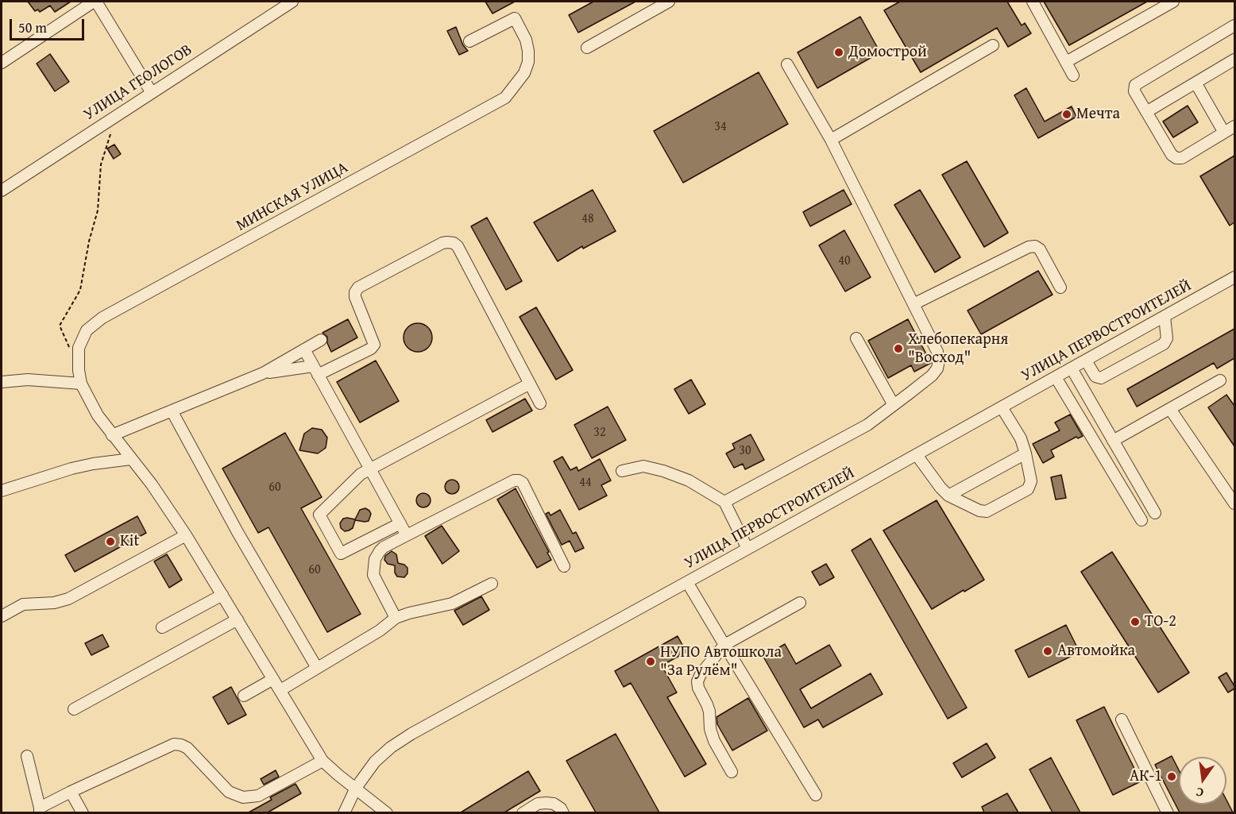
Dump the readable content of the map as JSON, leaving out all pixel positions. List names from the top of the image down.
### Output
{
  "streets": {
    "street": ["УЛИЦА ГЕОЛОГОВ", "МИНСКАЯ УЛИЦА", "УЛИЦА ПЕРВОСТРОИТЕЛЕЙ"]
  },
  "places": [
    "Домострой",
    "Мечта",
    "Хлебопекарня \"Восход\"",
    "Kit",
    "ТО-2",
    "Автомойка",
    "НУПО Автошкола \"За Рулём\"",
    "АК-1"
  ],
  "house_numbers": [
    "34",
    "48",
    "40",
    "32",
    "30",
    "44",
    "60",
    "60"
  ],
  "scale_bar": "50 m",
  "north": "bottom"
}
